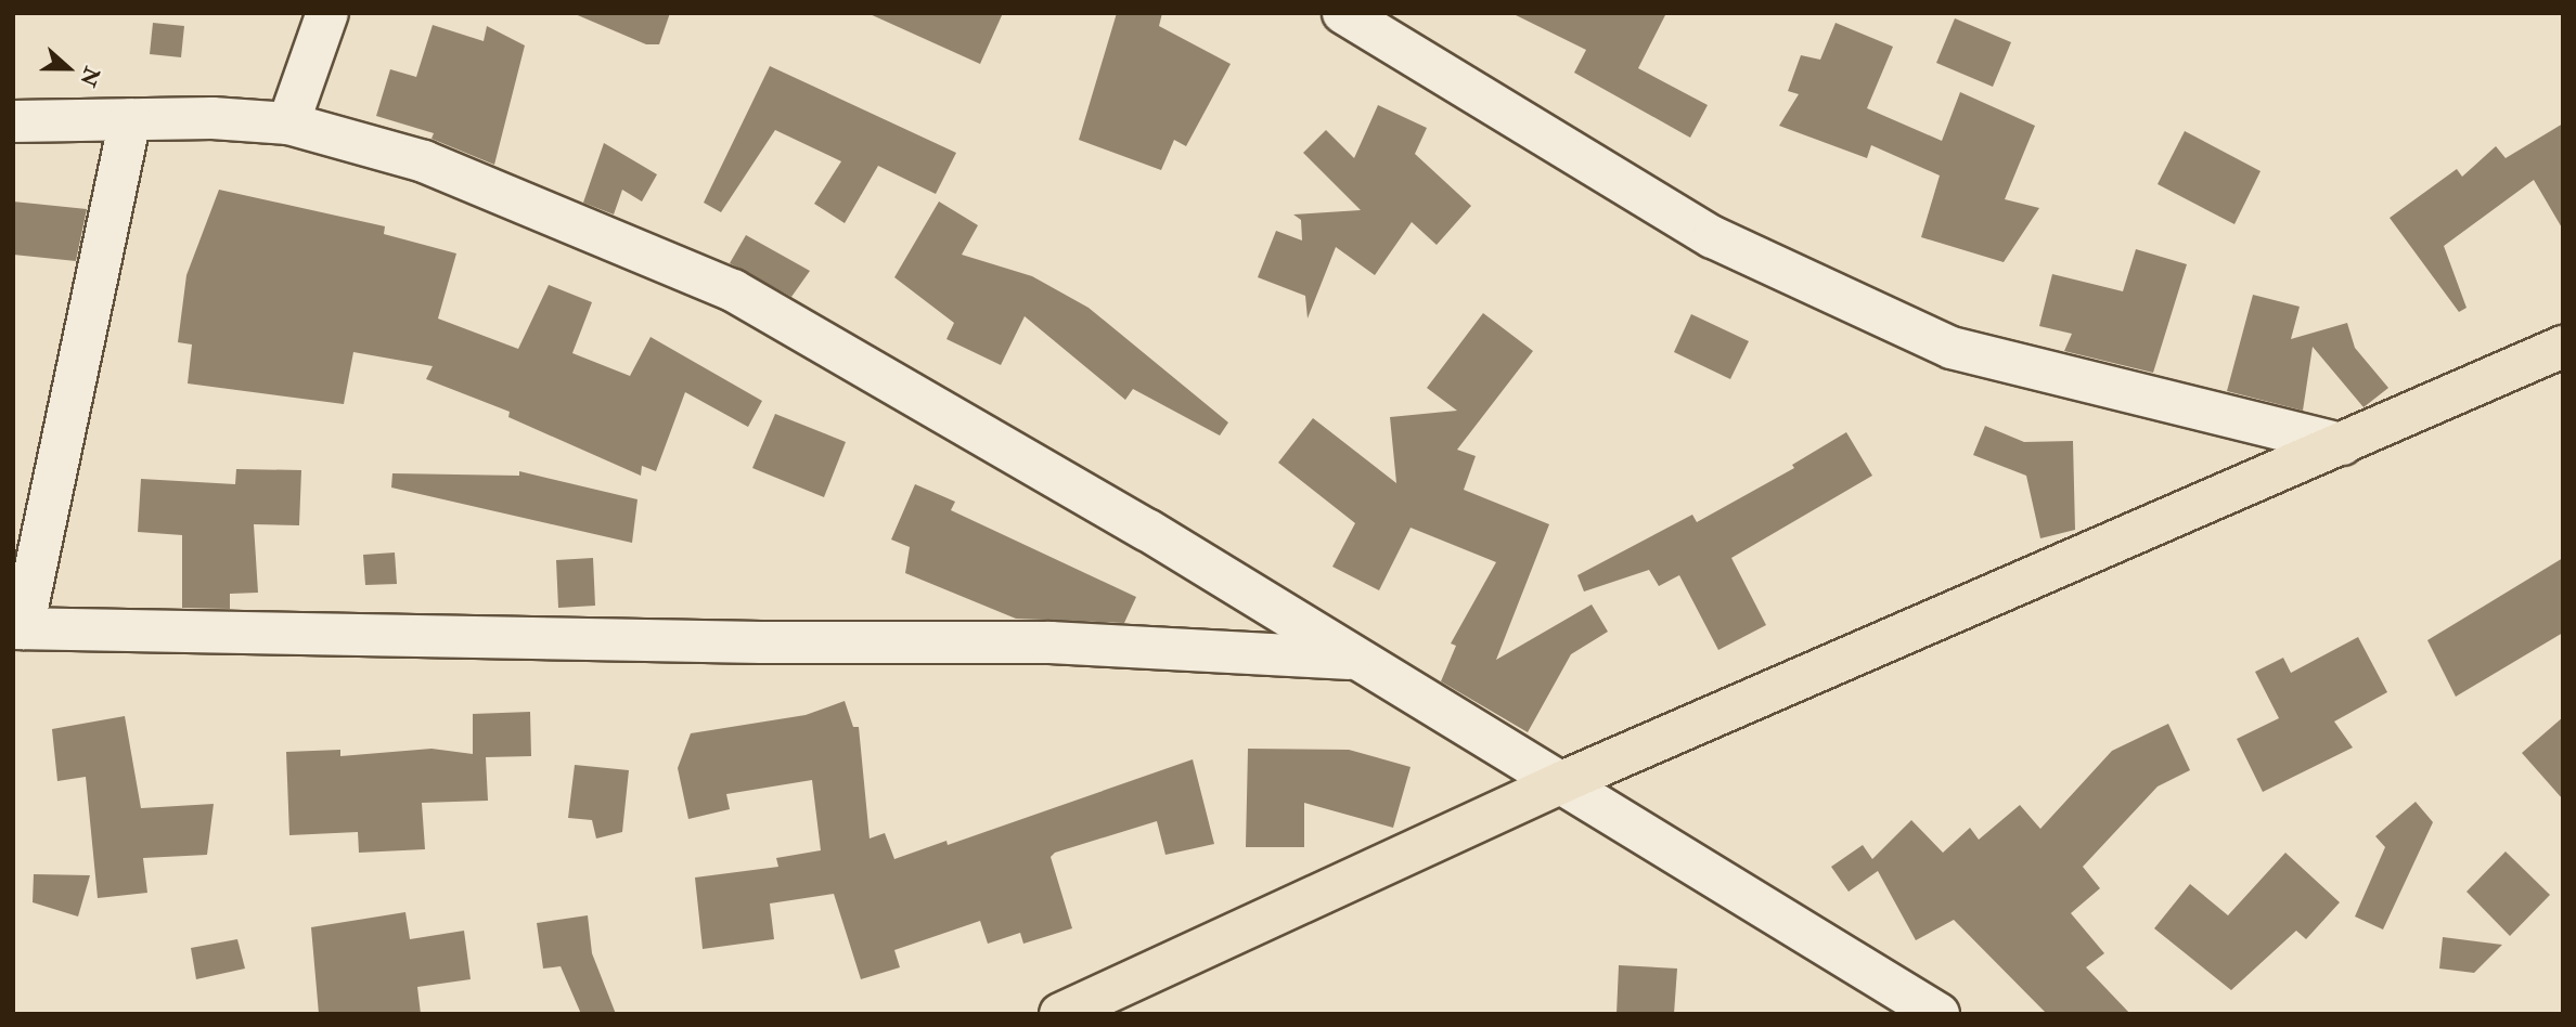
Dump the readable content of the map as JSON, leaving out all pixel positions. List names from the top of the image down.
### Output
{
  "north": "right"
}
